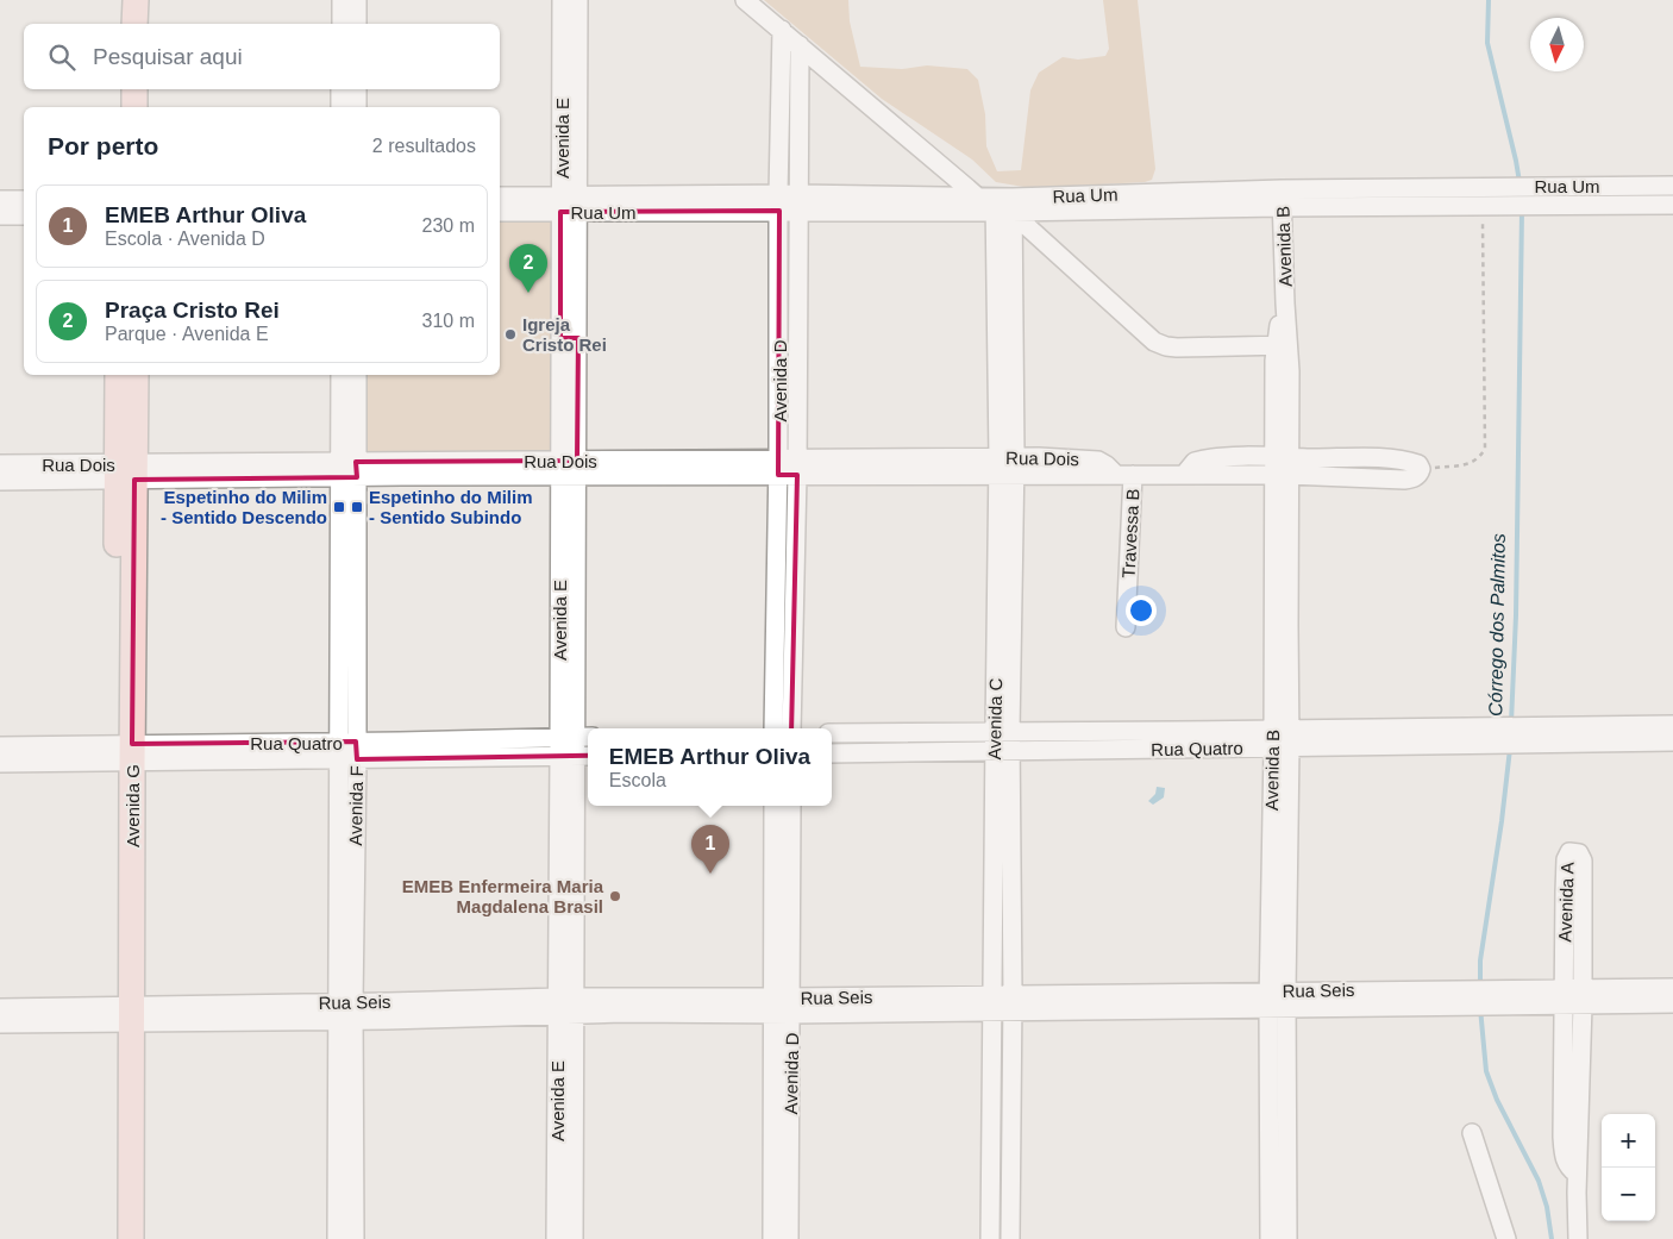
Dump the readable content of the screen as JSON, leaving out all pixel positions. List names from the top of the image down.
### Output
{
  "streets": {
    "street": [
      "Avenida E",
      "Rua Um",
      "Avenida B",
      "Avenida D",
      "Rua Dois",
      "Travessa B",
      "Avenida C",
      "Rua Quatro",
      "Avenida G",
      "Avenida F",
      "Avenida A",
      "Rua Seis"
    ]
  },
  "crossings": [
    ["Avenida E", "Rua Um"],
    ["Avenida E", "Rua Dois"],
    ["Avenida E", "Rua Quatro"],
    ["Avenida E", "Rua Seis"],
    ["Rua Um", "Avenida B"],
    ["Rua Um", "Avenida D"],
    ["Rua Um", "Avenida C"],
    ["Avenida B", "Rua Quatro"],
    ["Avenida B", "Rua Seis"],
    ["Avenida D", "Rua Dois"],
    ["Avenida D", "Rua Seis"],
    ["Rua Dois", "Travessa B"],
    ["Rua Dois", "Avenida C"],
    ["Rua Dois", "Avenida G"],
    ["Rua Dois", "Avenida F"],
    ["Avenida C", "Rua Quatro"],
    ["Avenida C", "Rua Seis"],
    ["Rua Quatro", "Avenida G"],
    ["Rua Quatro", "Avenida F"],
    ["Avenida G", "Rua Seis"],
    ["Avenida F", "Rua Seis"],
    ["Avenida A", "Rua Seis"]
  ],
  "water": ["Córrego dos Palmitos"],
  "places": {
    "other": ["Igreja Cristo Rei", "EMEB Enfermeira Maria Magdalena Brasil"],
    "transit": ["Espetinho do Milim - Sentido Descendo", "Espetinho do Milim - Sentido Subindo"]
  },
  "north": "bottom",
  "page": {
    "search": "Pesquisar aqui",
    "heading": ["Por perto", "2 resultados"],
    "list": [
      {
        "mark": "1",
        "name": "EMEB Arthur Oliva",
        "note": "Escola · Avenida D",
        "value": "230 m"
      },
      {
        "mark": "2",
        "name": "Praça Cristo Rei",
        "note": "Parque · Avenida E",
        "value": "310 m"
      }
    ],
    "pins": ["2", "1"],
    "popup": ["EMEB Arthur Oliva", "Escola"],
    "map_buttons": ["+", "−"]
  }
}
